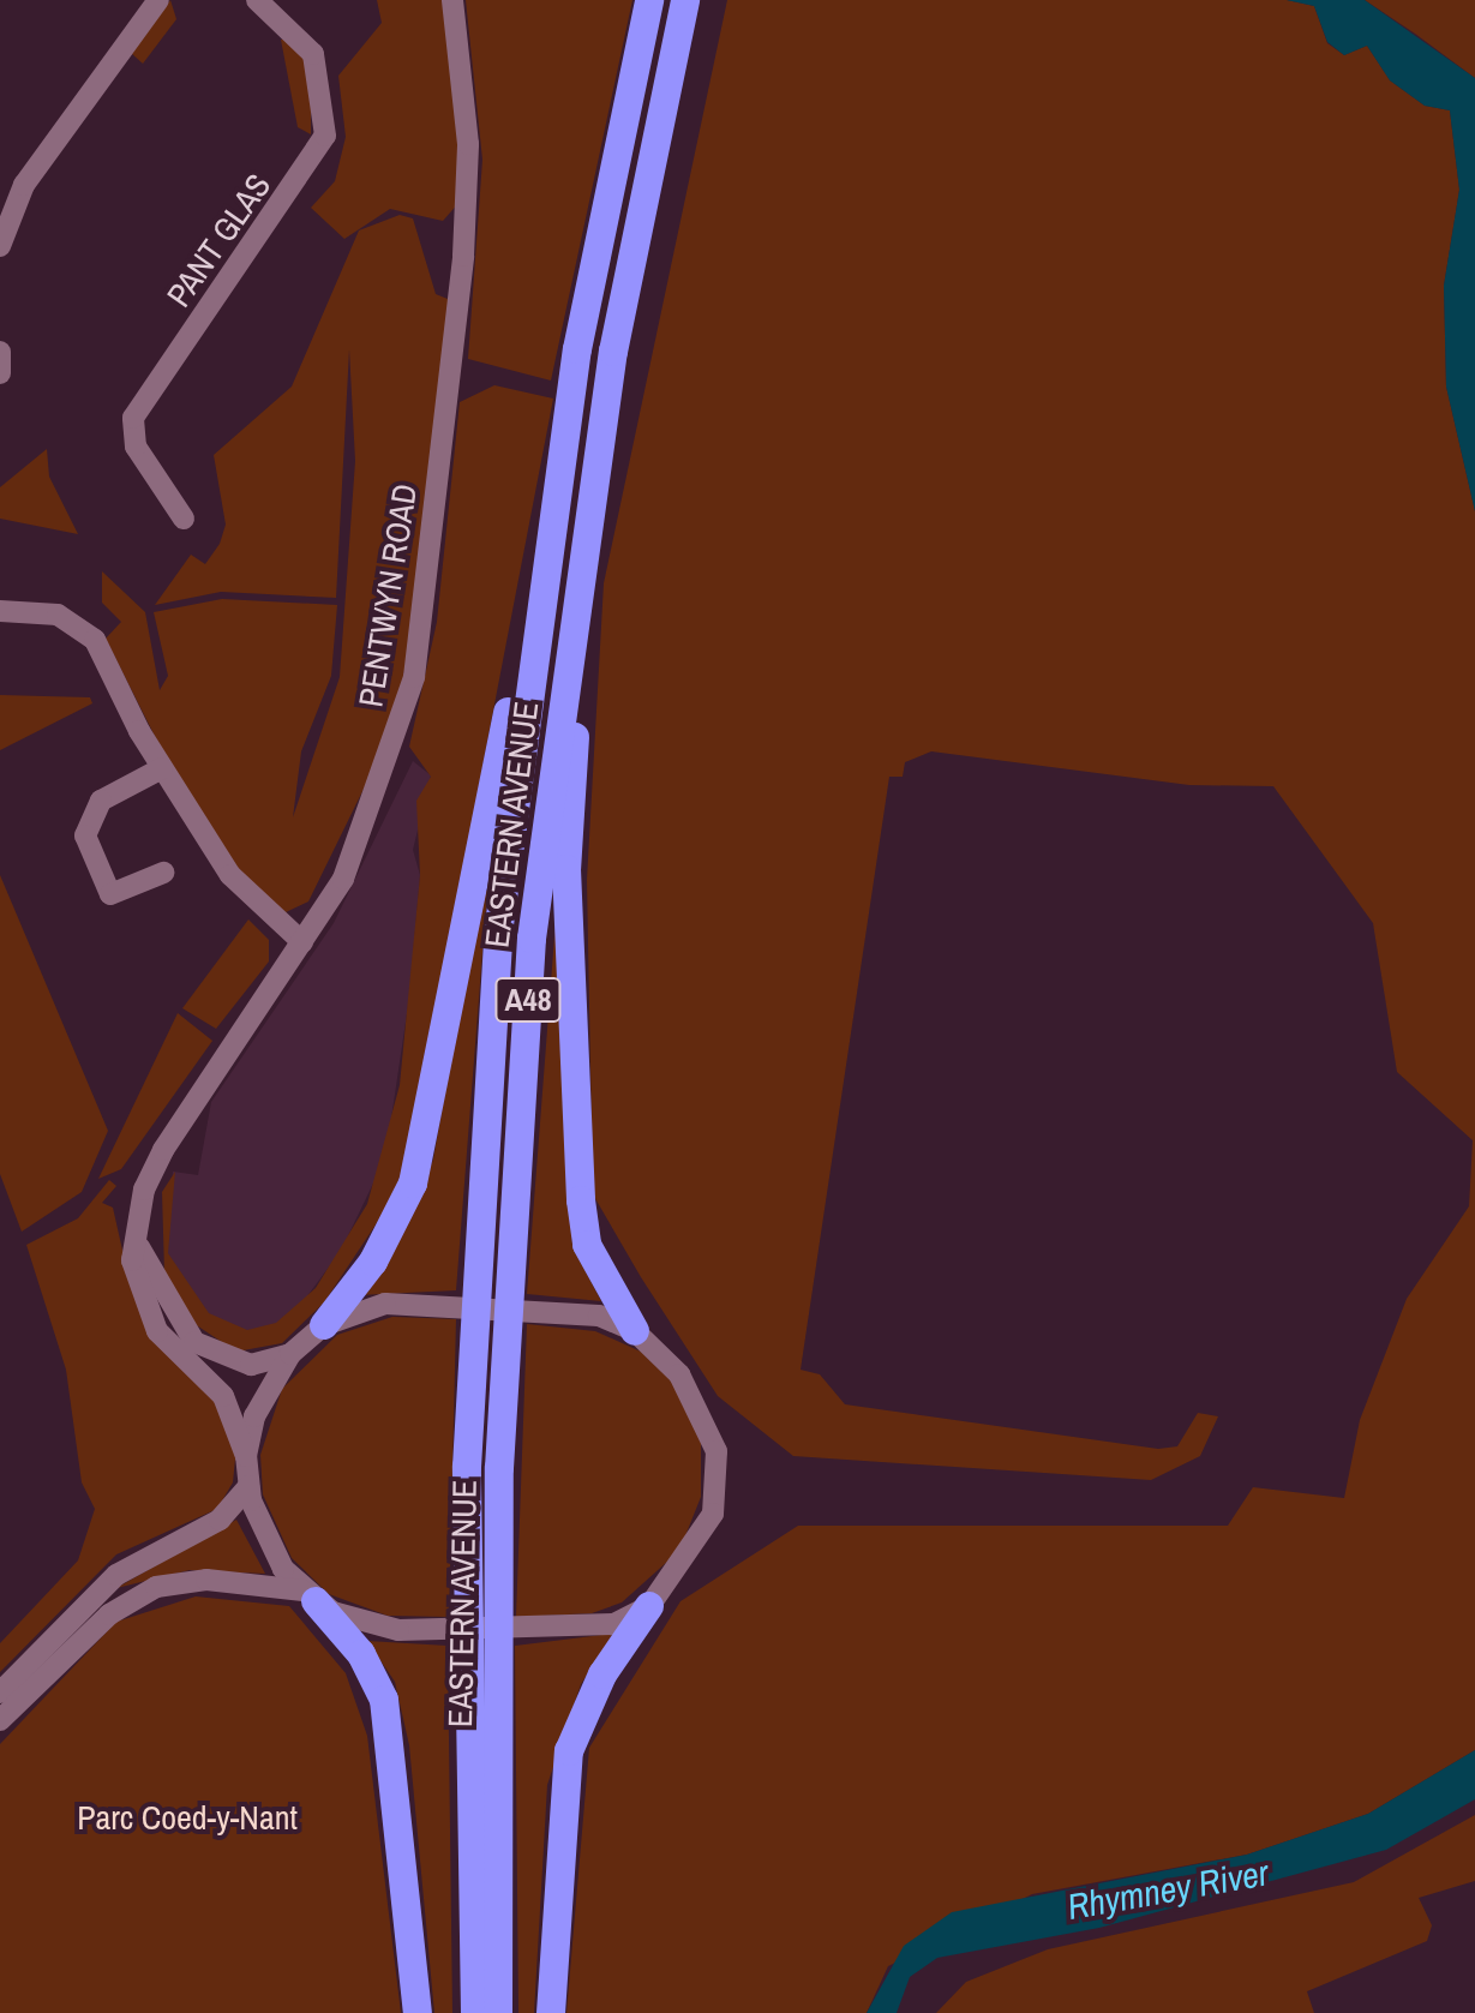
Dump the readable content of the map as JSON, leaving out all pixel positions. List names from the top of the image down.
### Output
{
  "streets": {
    "highway": ["EASTERN AVENUE", "A48"],
    "street": ["PANT GLAS", "PENTWYN ROAD"]
  },
  "water": ["Rhymney River"],
  "parks": ["Parc Coed-y-Nant"]
}
